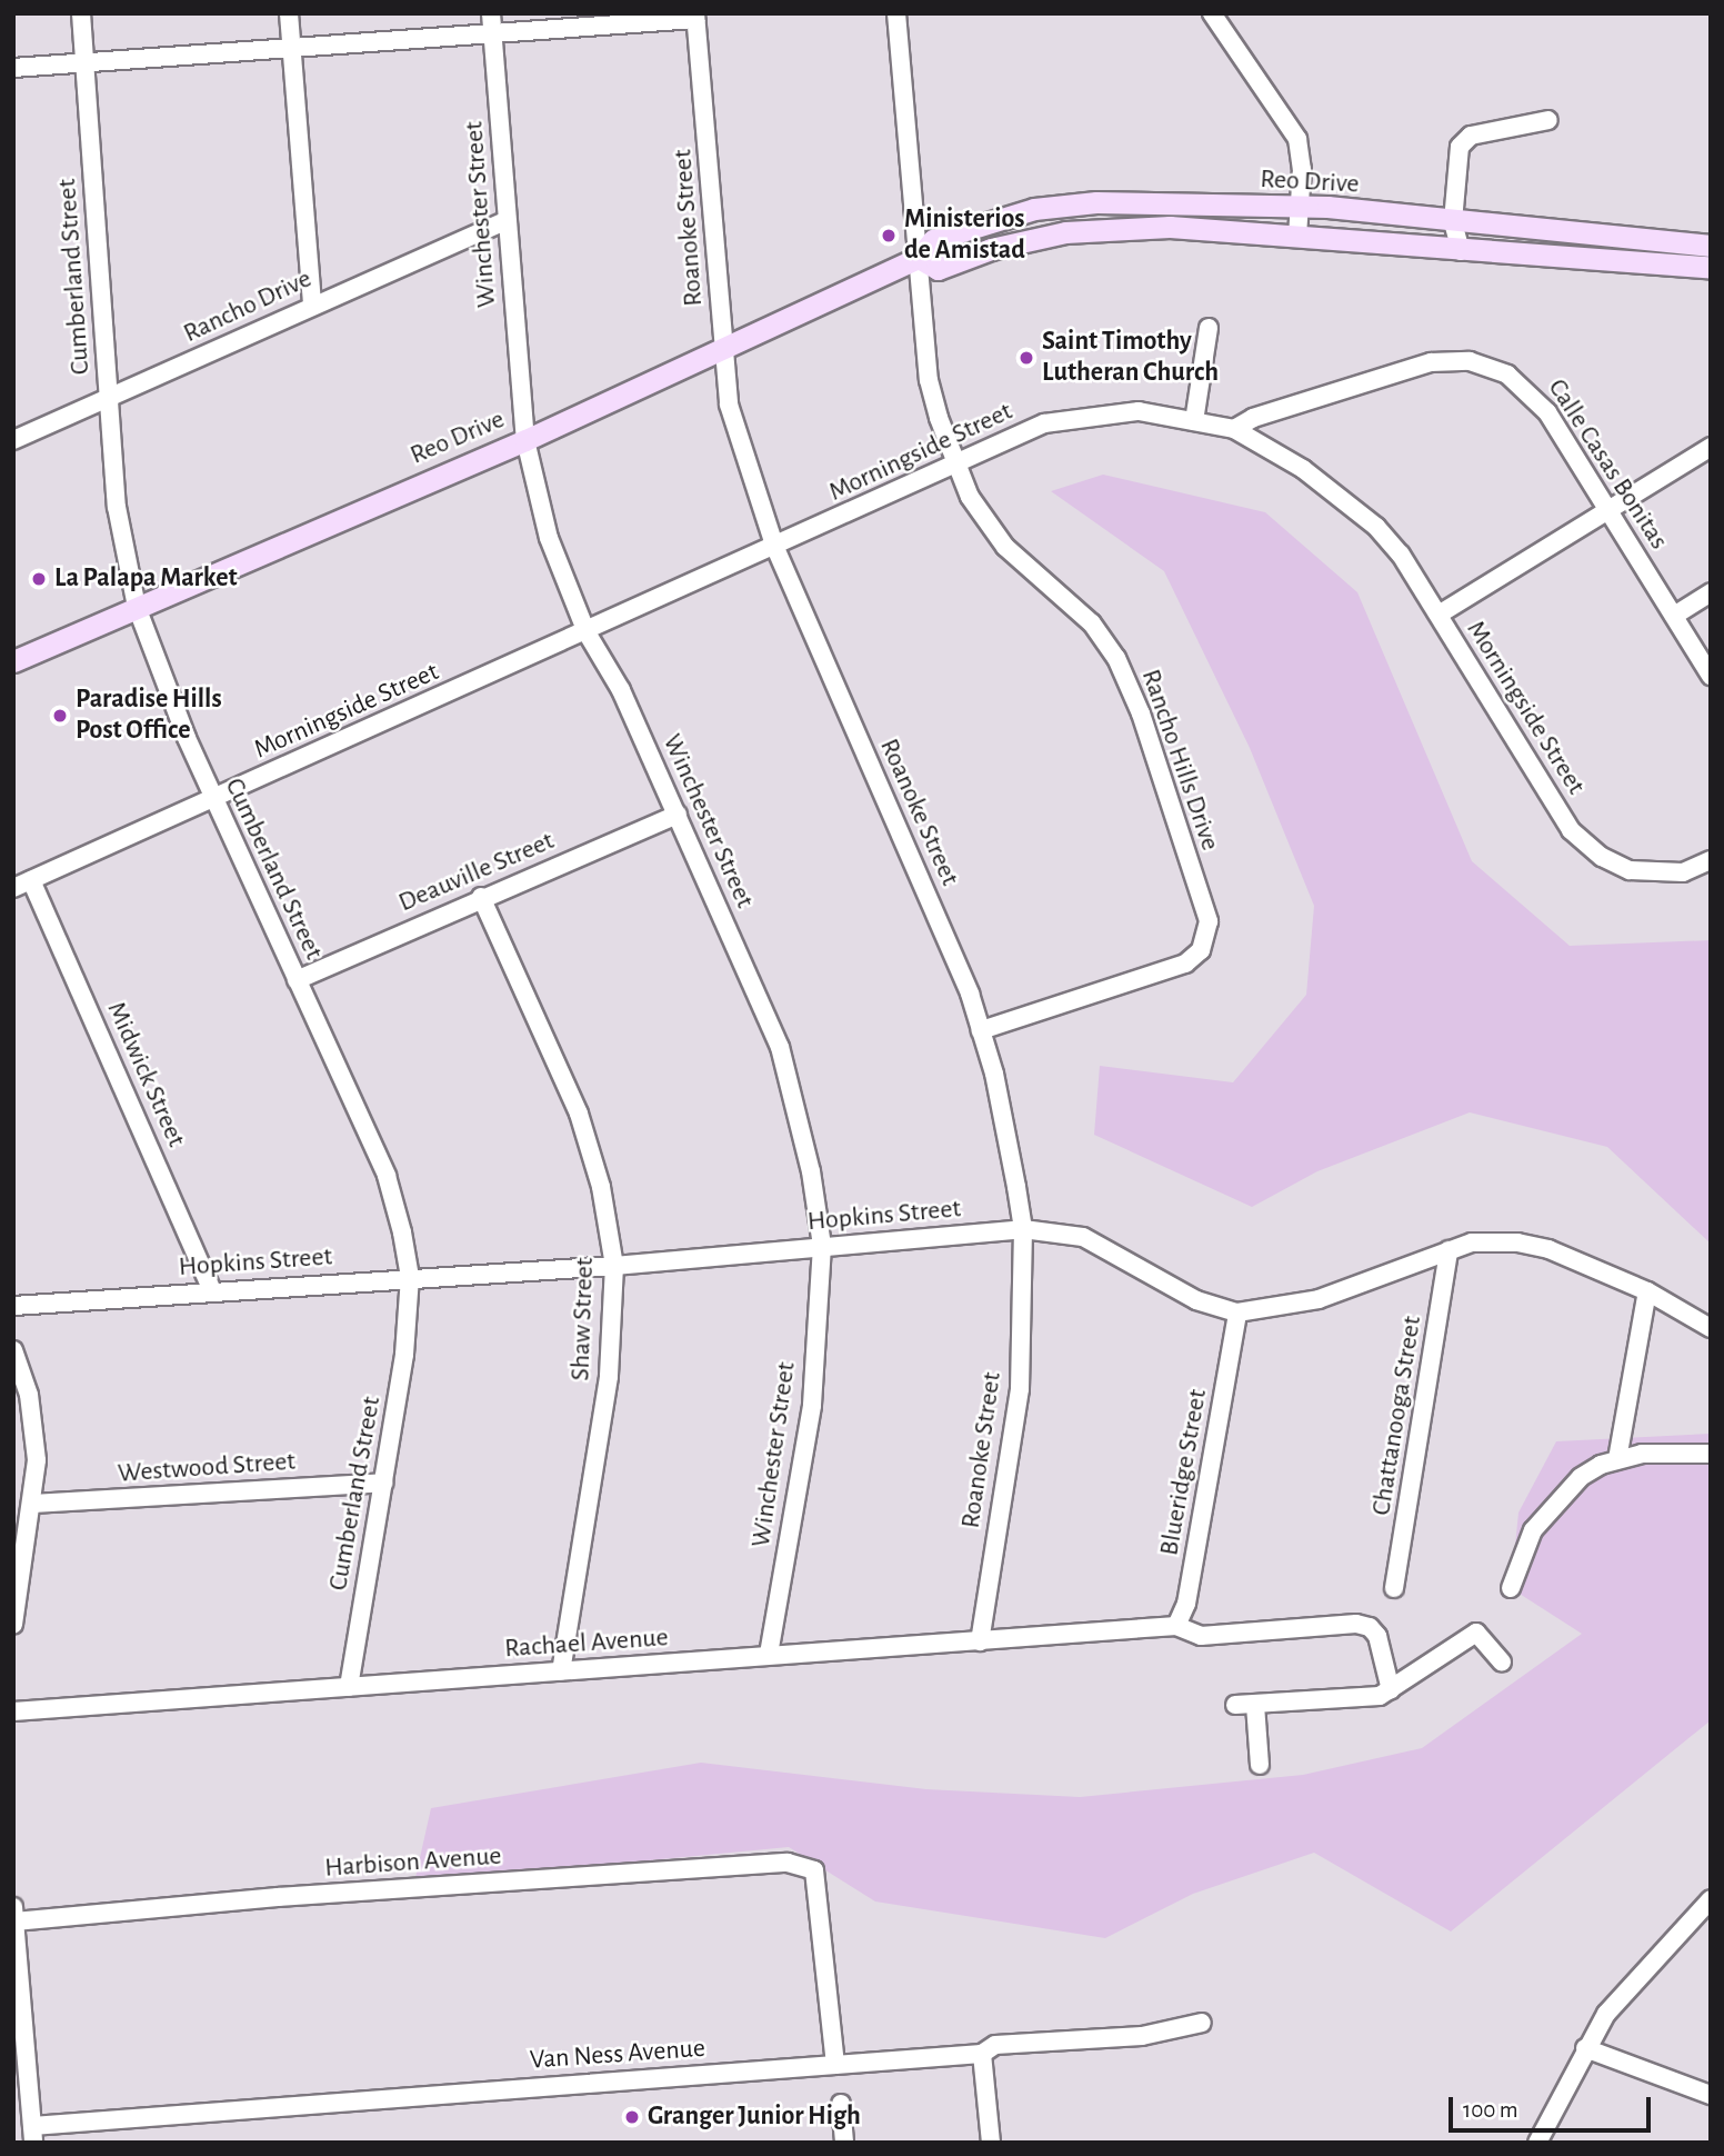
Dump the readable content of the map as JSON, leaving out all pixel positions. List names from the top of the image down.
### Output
{
  "streets": {
    "main road": ["Reo Drive"],
    "street": [
      "Winchester Street",
      "Roanoke Street",
      "Cumberland Street",
      "Rancho Drive",
      "Morningside Street",
      "Calle Casas Bonitas",
      "Rancho Hills Drive",
      "Deauville Street",
      "Midwick Street",
      "Hopkins Street",
      "Shaw Street",
      "Chattanooga Street",
      "Westwood Street",
      "Blueridge Street",
      "Rachael Avenue",
      "Harbison Avenue",
      "Van Ness Avenue"
    ]
  },
  "crossings": [
    ["Reo Drive", "Winchester Street"],
    ["Reo Drive", "Roanoke Street"],
    ["Reo Drive", "Cumberland Street"],
    ["Reo Drive", "Rancho Hills Drive"],
    ["Winchester Street", "Rancho Drive"],
    ["Winchester Street", "Morningside Street"],
    ["Winchester Street", "Deauville Street"],
    ["Winchester Street", "Hopkins Street"],
    ["Winchester Street", "Rachael Avenue"],
    ["Roanoke Street", "Morningside Street"],
    ["Roanoke Street", "Rancho Hills Drive"],
    ["Roanoke Street", "Hopkins Street"],
    ["Roanoke Street", "Rachael Avenue"],
    ["Cumberland Street", "Rancho Drive"],
    ["Cumberland Street", "Morningside Street"],
    ["Cumberland Street", "Deauville Street"],
    ["Cumberland Street", "Hopkins Street"],
    ["Cumberland Street", "Westwood Street"],
    ["Cumberland Street", "Rachael Avenue"],
    ["Morningside Street", "Calle Casas Bonitas"],
    ["Morningside Street", "Rancho Hills Drive"],
    ["Morningside Street", "Midwick Street"],
    ["Deauville Street", "Shaw Street"],
    ["Midwick Street", "Hopkins Street"],
    ["Hopkins Street", "Shaw Street"],
    ["Hopkins Street", "Chattanooga Street"],
    ["Hopkins Street", "Blueridge Street"],
    ["Shaw Street", "Rachael Avenue"],
    ["Blueridge Street", "Rachael Avenue"],
    ["Harbison Avenue", "Van Ness Avenue"]
  ],
  "places": [
    "Ministerios de Amistad",
    "Saint Timothy Lutheran Church",
    "La Palapa Market",
    "Paradise Hills Post Office",
    "Granger Junior High"
  ],
  "scale_bar": "100 m"
}
